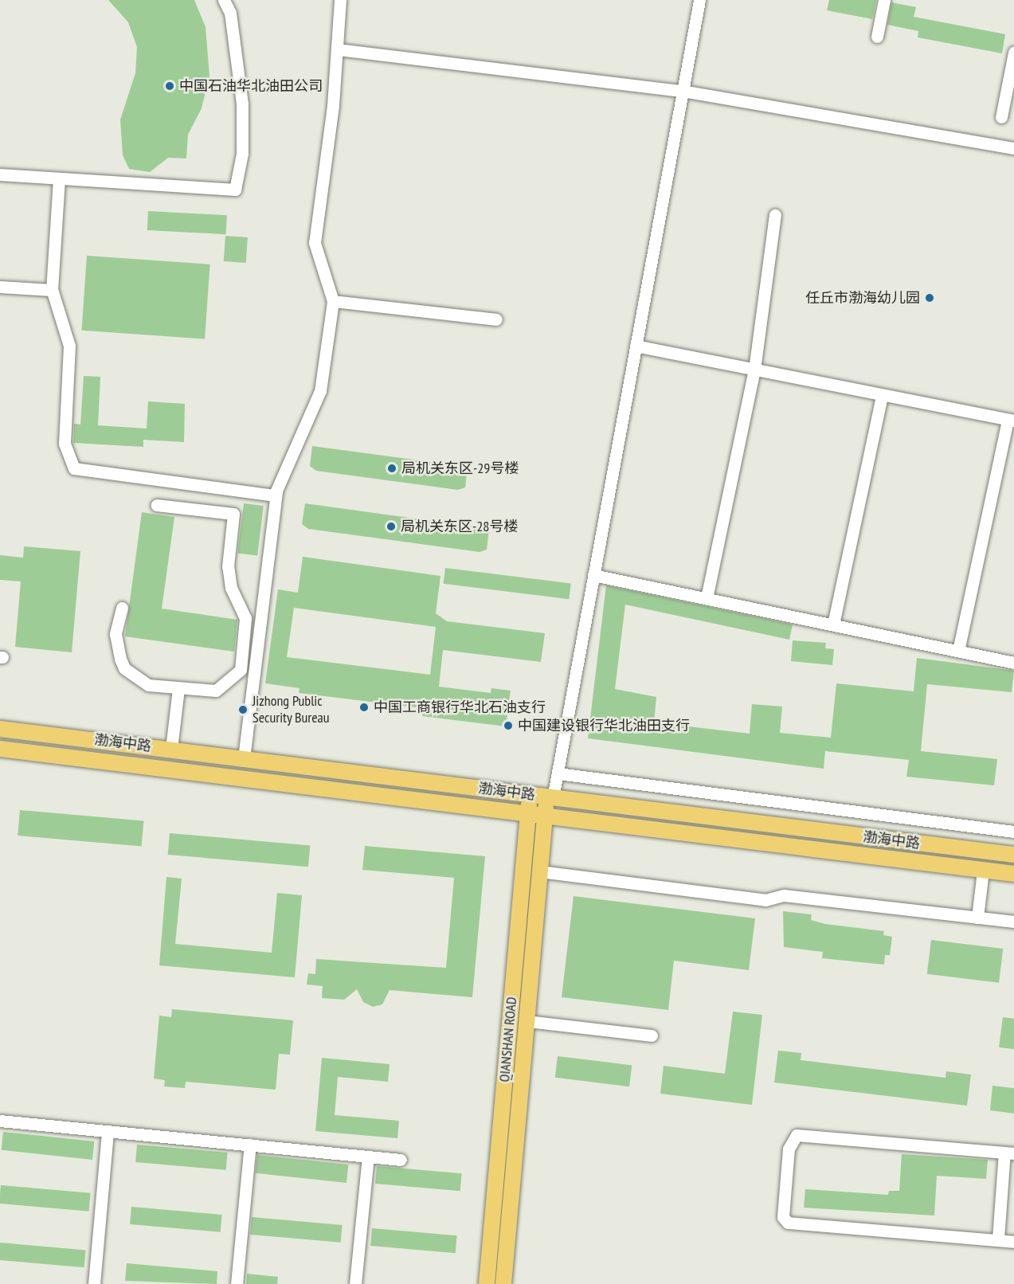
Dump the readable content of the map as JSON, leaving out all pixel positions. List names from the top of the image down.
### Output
{
  "streets": {
    "main road": ["渤海中路", "QIANSHAN ROAD"]
  },
  "crossings": [
    ["渤海中路", "QIANSHAN ROAD"]
  ],
  "places": [
    "中国石油华北油田公司",
    "任丘市渤海幼儿园",
    "局机关东区-29号楼",
    "局机关东区-28号楼",
    "中国工商银行华北石油支行",
    "Jizhong Public Security Bureau",
    "中国建设银行华北油田支行"
  ]
}
